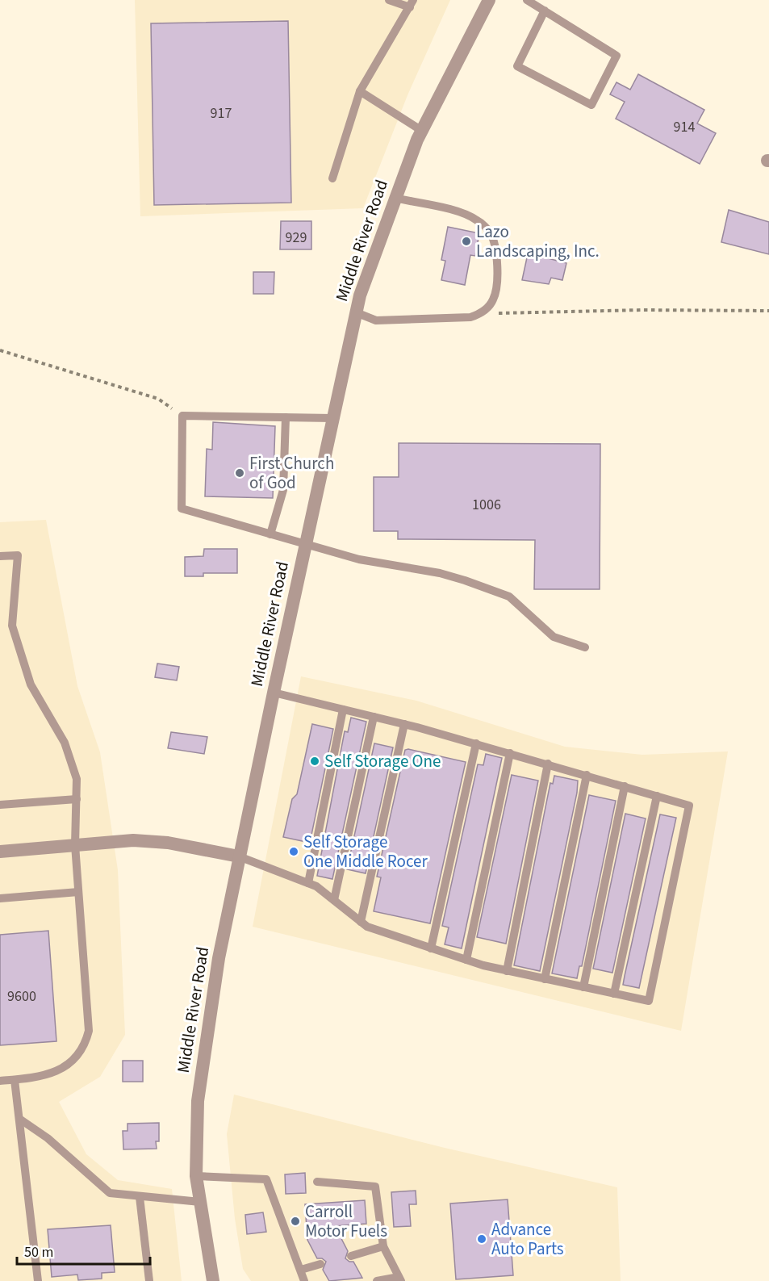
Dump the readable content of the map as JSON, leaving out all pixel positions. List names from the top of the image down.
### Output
{
  "streets": {
    "street": ["Middle River Road"]
  },
  "places": [
    "Lazo Landscaping, Inc.",
    "First Church of God",
    "Self Storage One",
    "Self Storage One Middle Rocer",
    "Carroll Motor Fuels",
    "Advance Auto Parts"
  ],
  "house_numbers": [
    "917",
    "914",
    "929",
    "1006",
    "9600"
  ],
  "scale_bar": "50 m"
}
